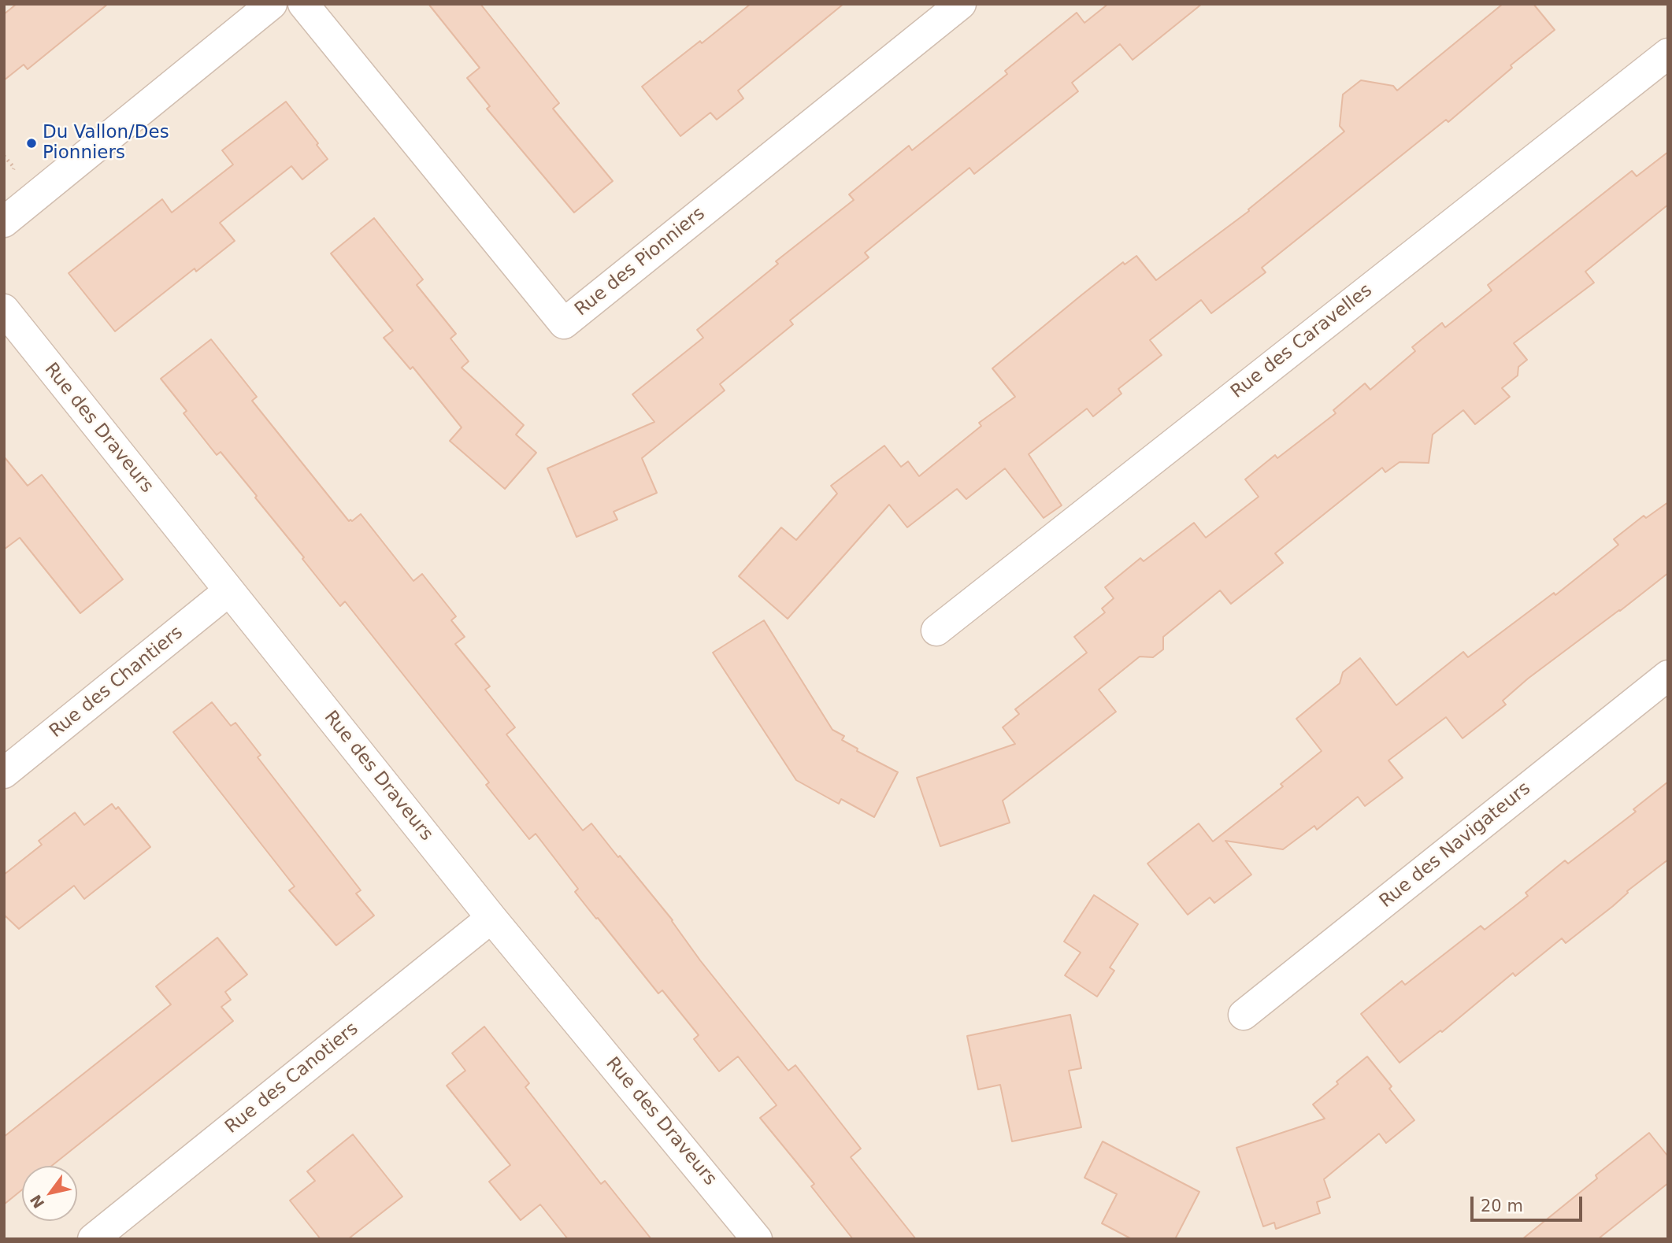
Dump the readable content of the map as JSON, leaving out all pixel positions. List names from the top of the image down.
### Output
{
  "streets": {
    "street": [
      "Rue des Pionniers",
      "Rue des Caravelles",
      "Rue des Draveurs",
      "Rue des Chantiers",
      "Rue des Navigateurs",
      "Rue des Canotiers"
    ]
  },
  "crossings": [
    ["Rue des Draveurs", "Rue des Chantiers"],
    ["Rue des Draveurs", "Rue des Canotiers"]
  ],
  "places": ["Du Vallon/Des Pionniers"],
  "scale_bar": "20 m",
  "north": "bottom left"
}
